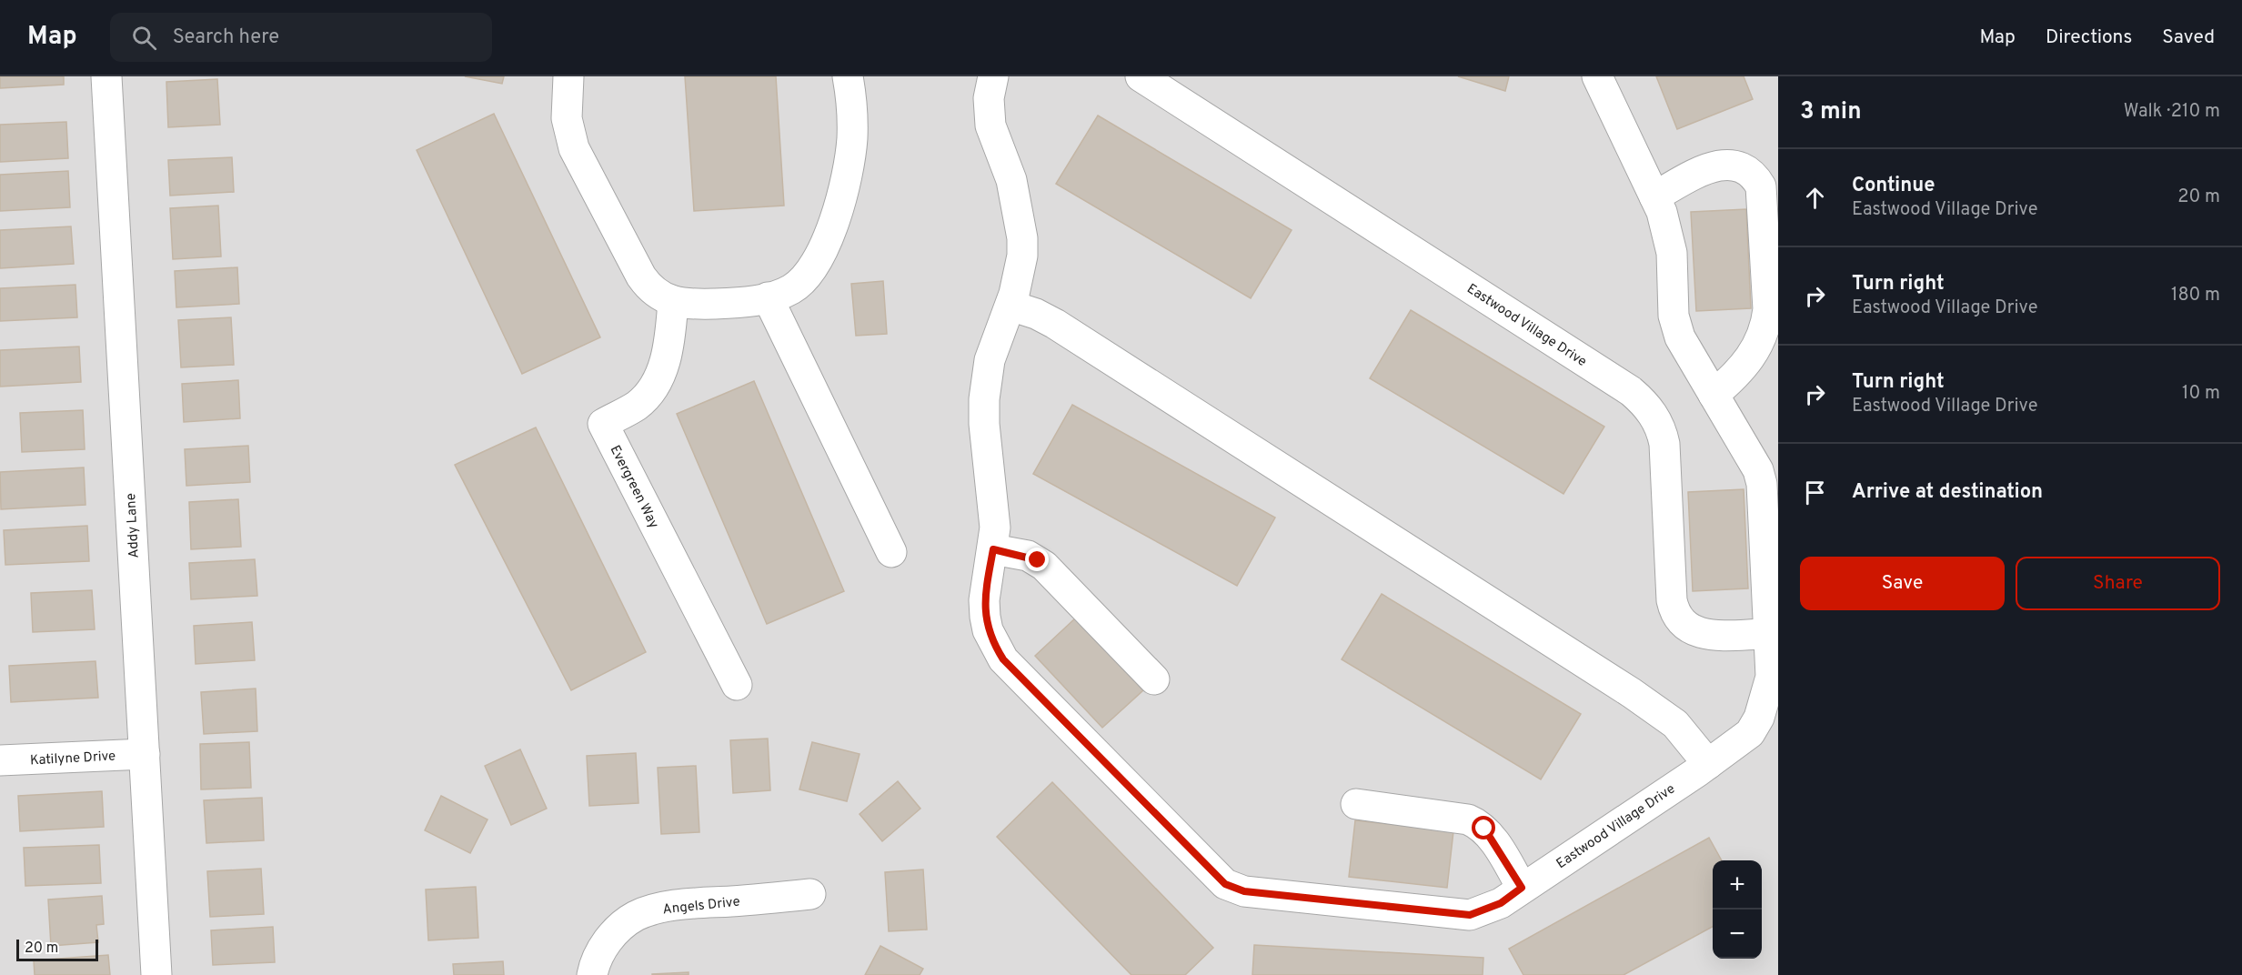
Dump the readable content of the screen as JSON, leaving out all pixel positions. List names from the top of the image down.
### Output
{
  "streets": {
    "street": [
      "Eastwood Village Drive",
      "Evergreen Way",
      "Addy Lane",
      "Katilyne Drive",
      "Angels Drive"
    ]
  },
  "crossings": [
    ["Addy Lane", "Katilyne Drive"]
  ],
  "scale_bar": "20 m",
  "page": {
    "header": "Map",
    "search": "Search here",
    "nav": ["Map", "Directions", "Saved"],
    "heading": ["3 min", "Walk · 210 m"],
    "list": [
      ["Continue", "Eastwood Village Drive", "20 m"],
      ["Turn right", "Eastwood Village Drive", "180 m"],
      ["Turn right", "Eastwood Village Drive", "10 m"],
      "Arrive at destination"
    ],
    "buttons": ["Save", "Share"],
    "map_buttons": ["+", "−"],
    "scale": "20 m"
  }
}
